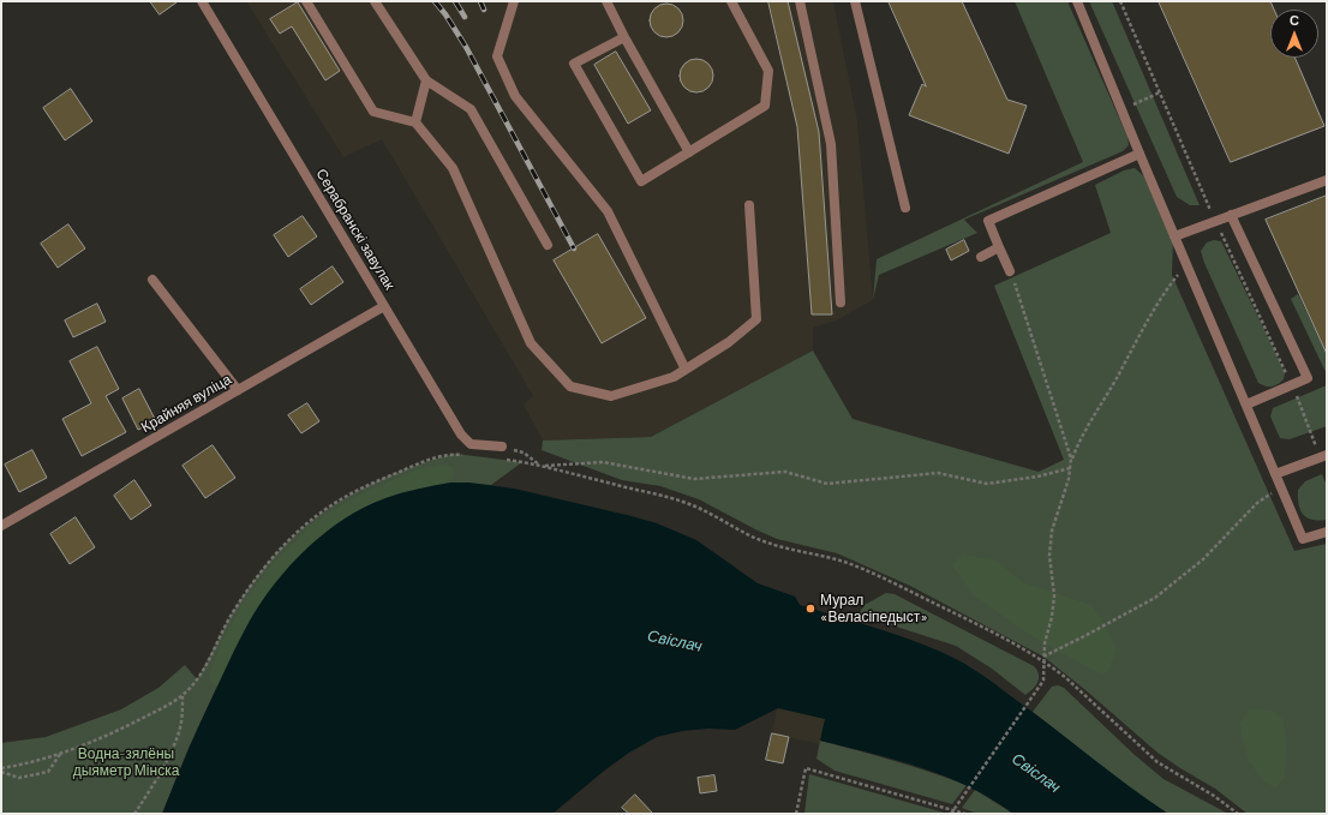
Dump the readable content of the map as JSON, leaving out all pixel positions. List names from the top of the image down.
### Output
{
  "streets": {
    "street": ["Серабранскі завулак", "Крайняя вуліца"]
  },
  "crossings": [
    ["Серабранскі завулак", "Крайняя вуліца"]
  ],
  "water": ["Свіслач"],
  "parks": ["Водна-зялёны дыяметр Мінска"],
  "places": ["Мурал «Веласіпедыст»"],
  "north": "top"
}
